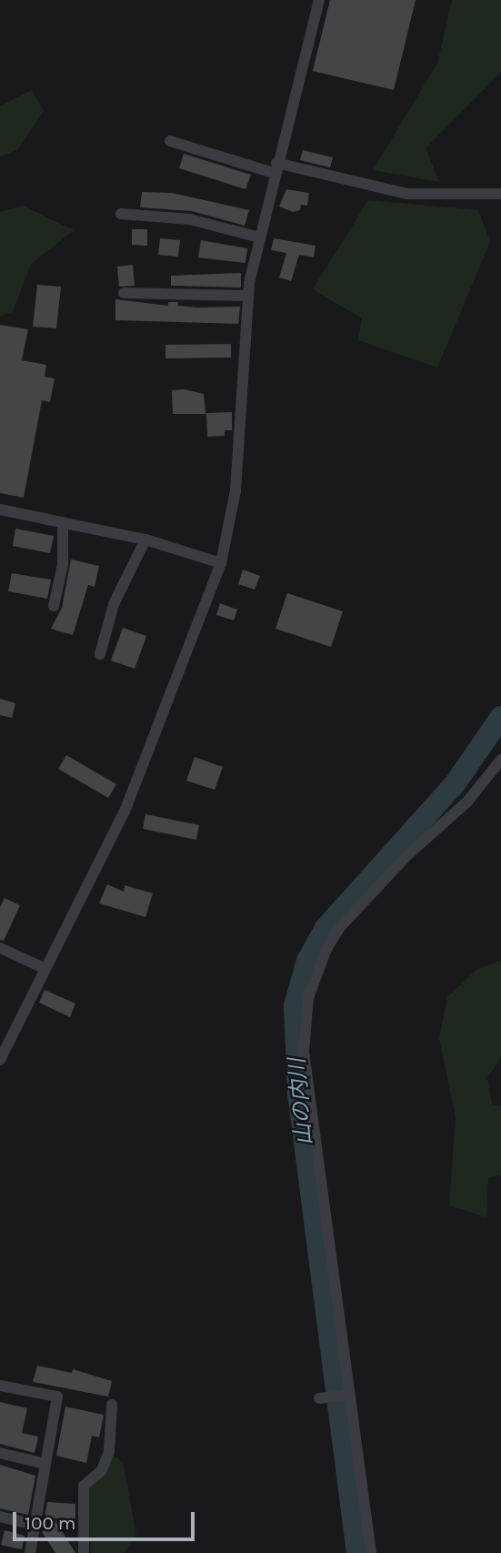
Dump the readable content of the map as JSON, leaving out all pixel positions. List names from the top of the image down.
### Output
{
  "water": ["山の内川"],
  "scale_bar": "100 m"
}
